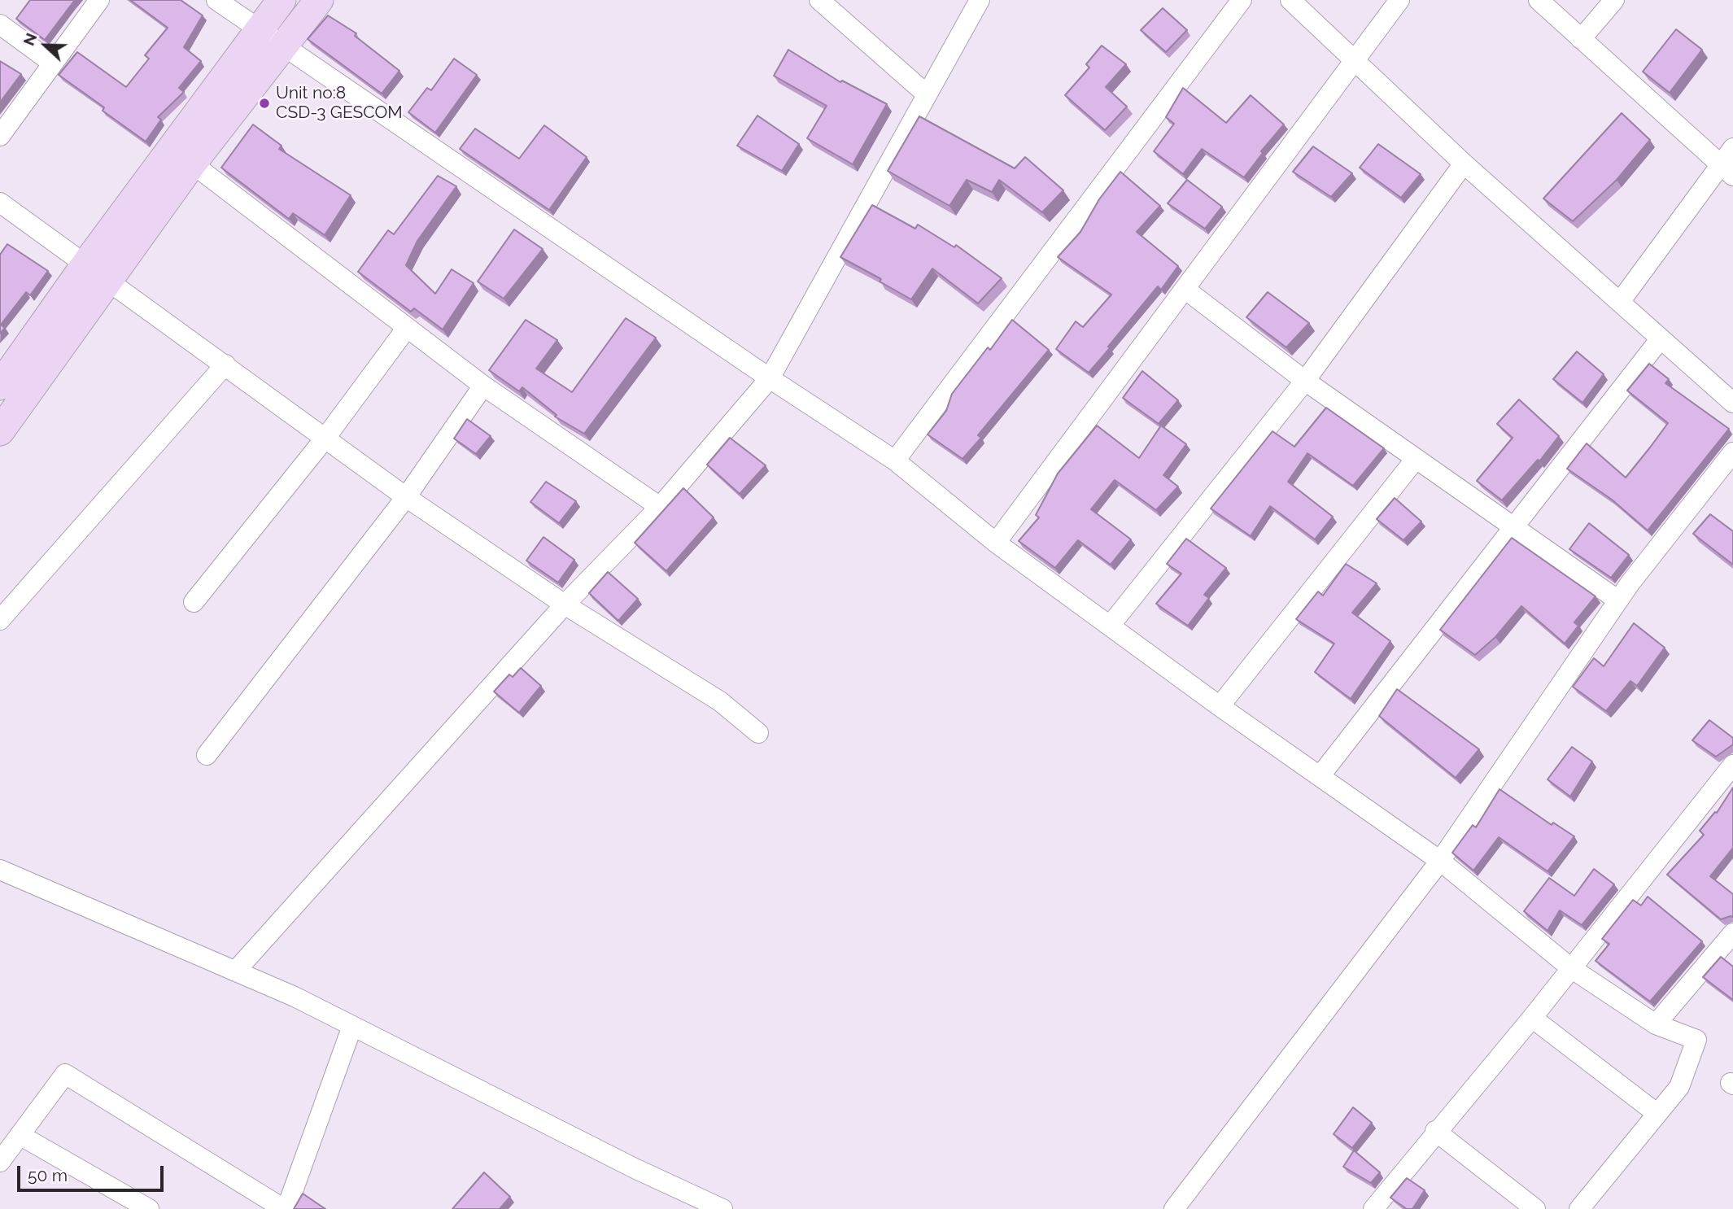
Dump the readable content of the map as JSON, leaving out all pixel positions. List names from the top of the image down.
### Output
{
  "places": ["Unit no:8 CSD-3 GESCOM"],
  "scale_bar": "50 m",
  "north": "left"
}
